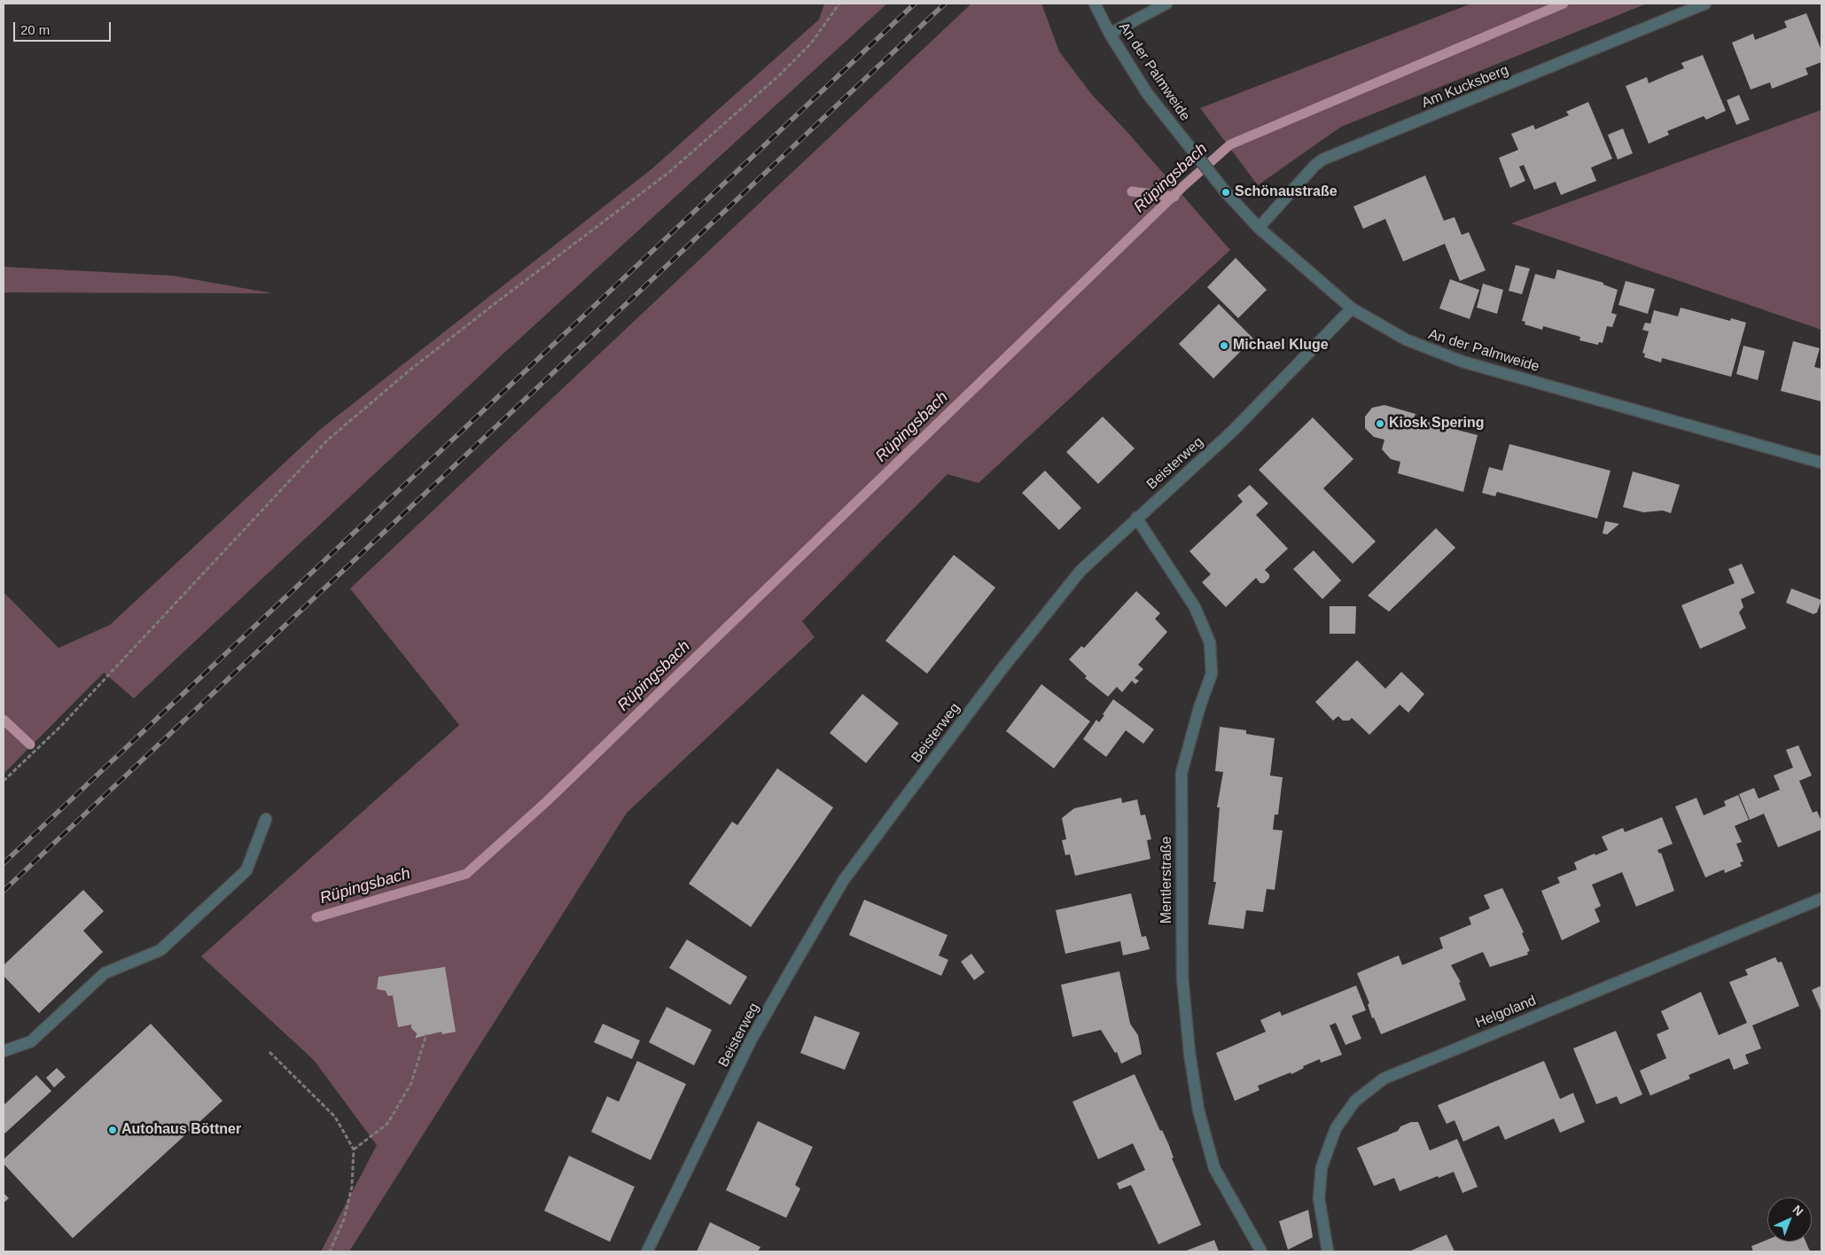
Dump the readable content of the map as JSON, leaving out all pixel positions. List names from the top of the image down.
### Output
{
  "streets": {
    "street": [
      "An der Palmweide",
      "Am Kucksberg",
      "Beisterweg",
      "Mentlerstraße",
      "Helgoland"
    ]
  },
  "crossings": [
    ["An der Palmweide", "Am Kucksberg"],
    ["An der Palmweide", "Beisterweg"],
    ["Beisterweg", "Mentlerstraße"]
  ],
  "water": ["Rüpingsbach"],
  "places": [
    "Schönaustraße",
    "Michael Kluge",
    "Kiosk Spering",
    "Autohaus Böttner"
  ],
  "scale_bar": "20 m",
  "north": "top right"
}
